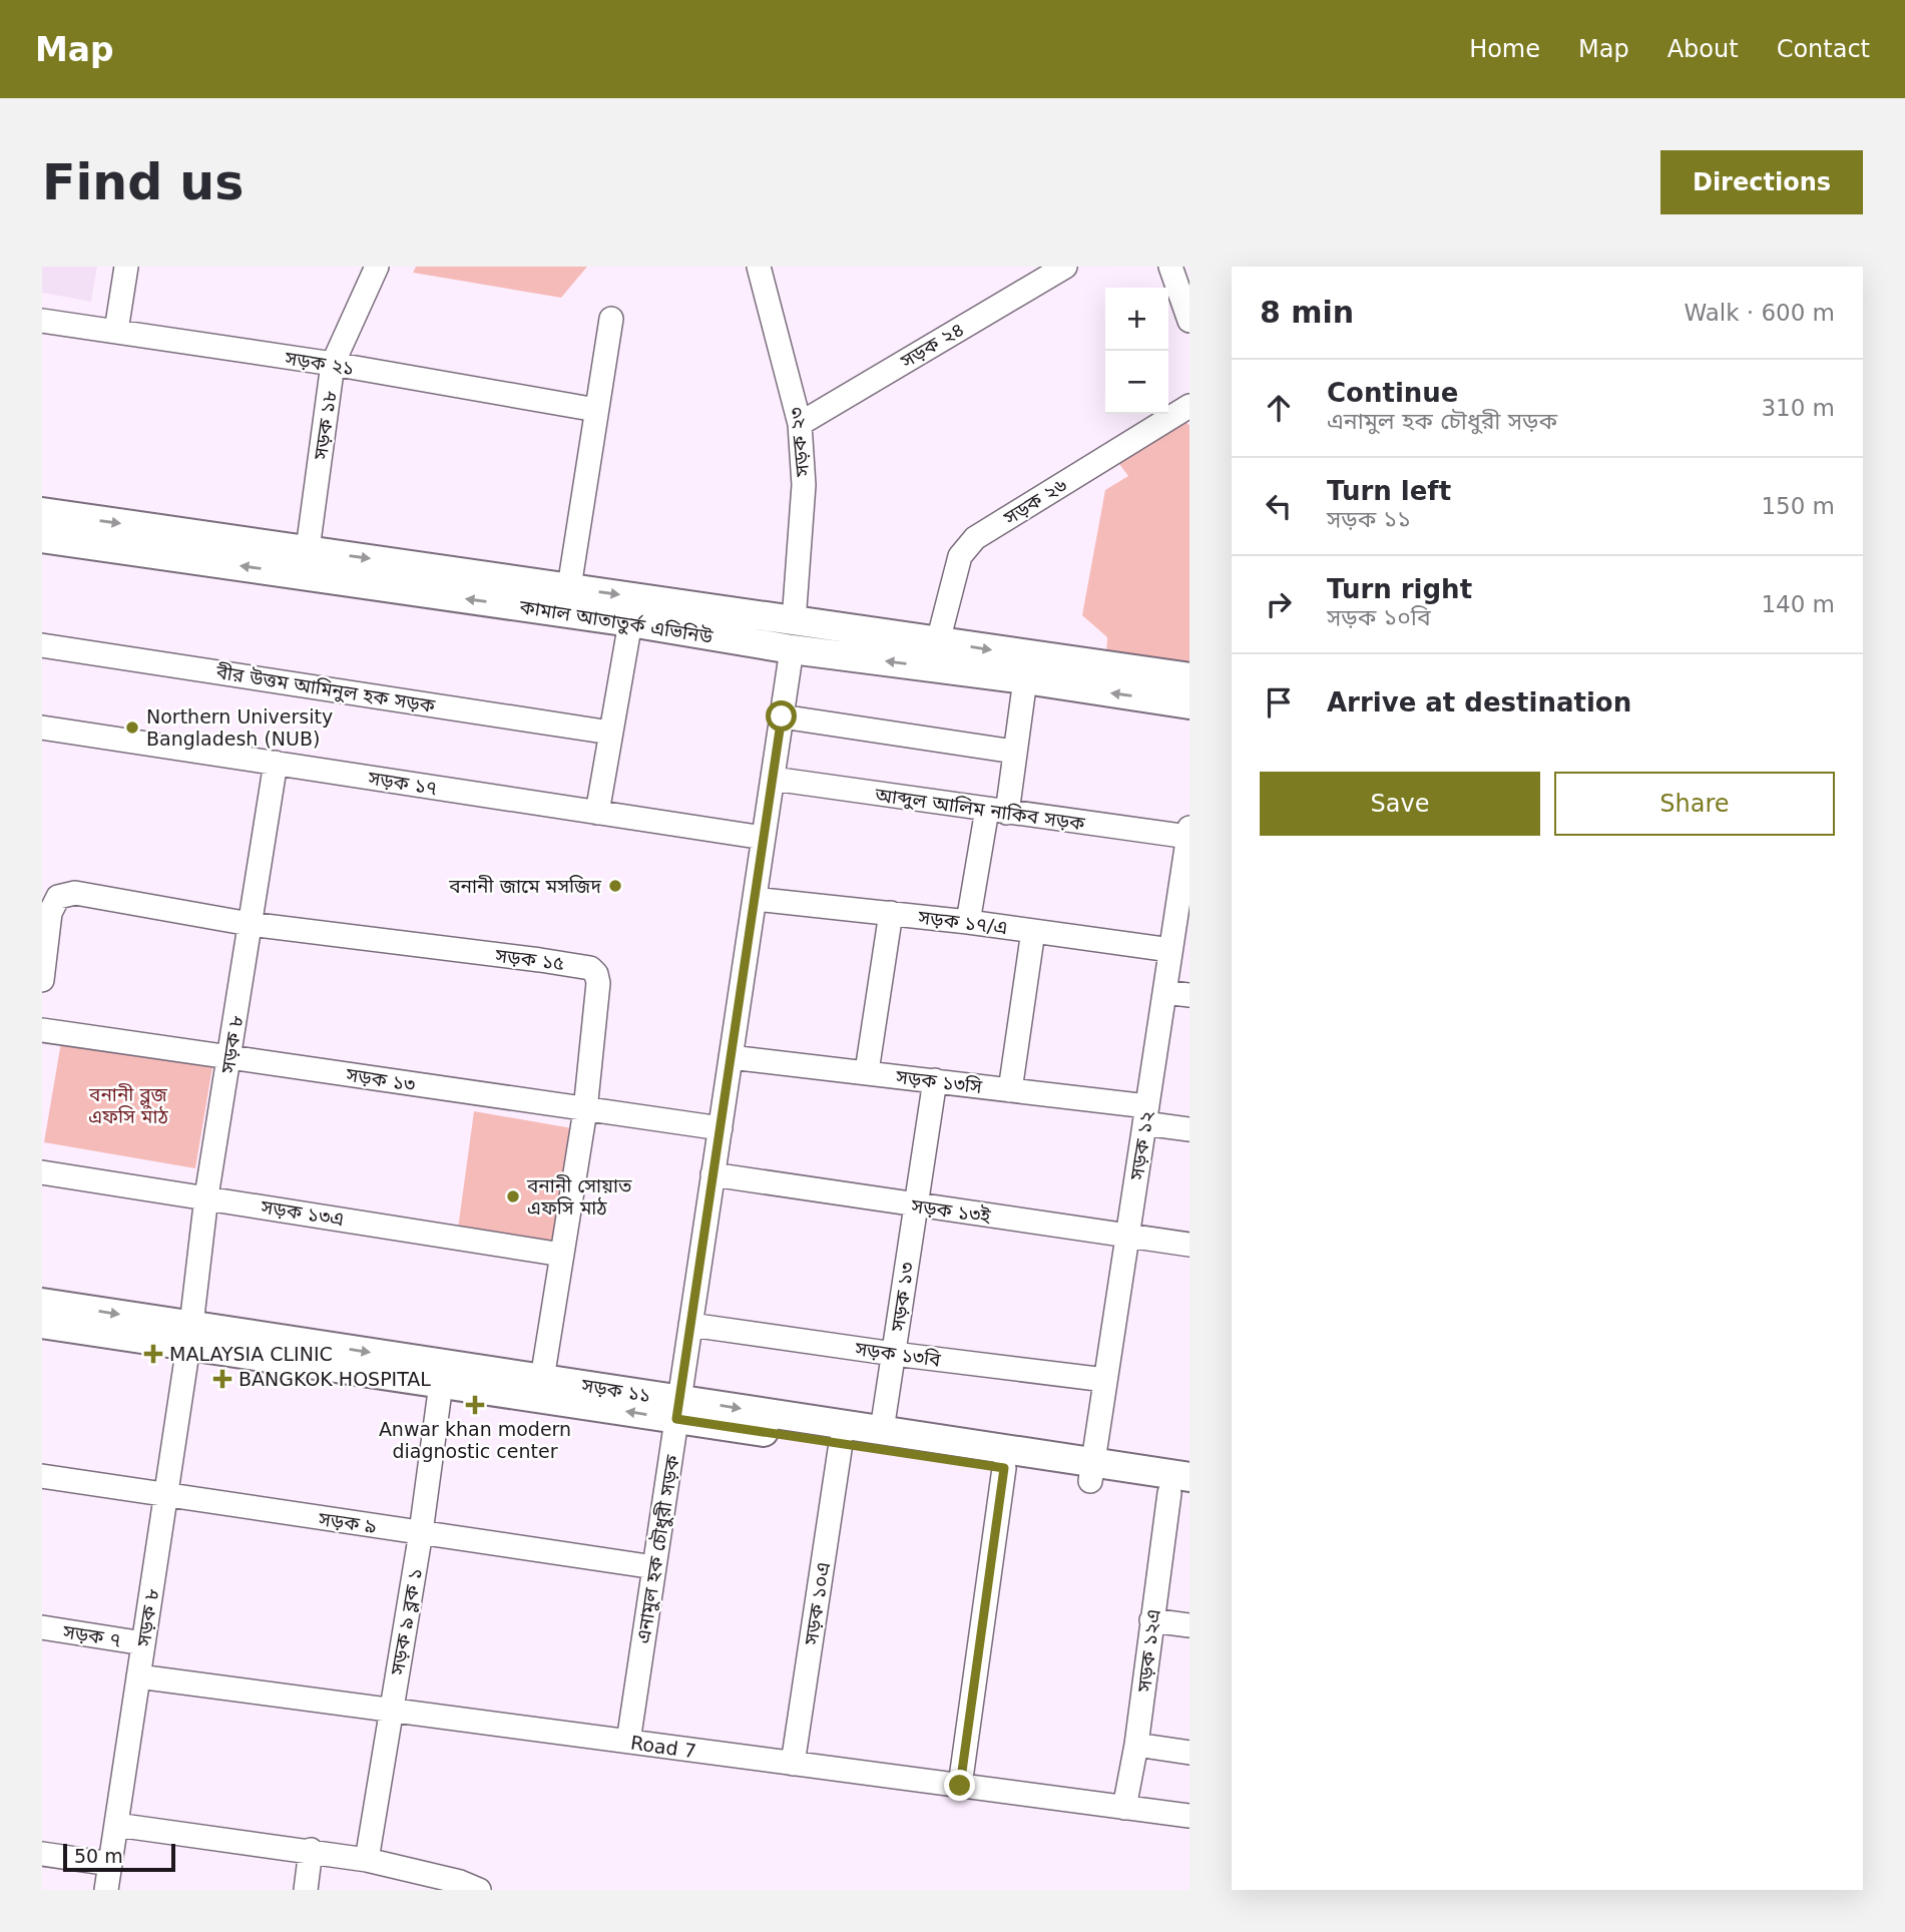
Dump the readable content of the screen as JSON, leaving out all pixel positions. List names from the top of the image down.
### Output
{
  "streets": {
    "main road": ["কামাল আতাতুর্ক এভিনিউ", "সড়ক ১১"],
    "street": [
      "সড়ক ২৪",
      "সড়ক ২১",
      "সড়ক ১৮",
      "সড়ক ২৩",
      "সড়ক ২৬",
      "বীর উত্তম আমিনুল হক সড়ক",
      "সড়ক ১৭",
      "আব্দুল আলিম নাকিব সড়ক",
      "সড়ক ১৭/এ",
      "সড়ক ১৫",
      "সড়ক ৮",
      "সড়ক ১৩",
      "সড়ক ১৩সি",
      "সড়ক ১২",
      "সড়ক ১৩ই",
      "সড়ক ১৩এ",
      "সড়ক ১৩বি",
      "সড়ক ৯",
      "এনামুল হক চৌধুরী সড়ক",
      "সড়ক ১০এ",
      "সড়ক ৯ ব্লক ১",
      "সড়ক ৭",
      "সড়ক ১২এ",
      "Road 7"
    ]
  },
  "crossings": [
    ["সড়ক ২৪", "সড়ক ২৩"],
    ["সড়ক ২১", "সড়ক ১৮"],
    ["সড়ক ১৮", "কামাল আতাতুর্ক এভিনিউ"],
    ["সড়ক ২৩", "কামাল আতাতুর্ক এভিনিউ"],
    ["সড়ক ২৩", "এনামুল হক চৌধুরী সড়ক"],
    ["সড়ক ২৬", "কামাল আতাতুর্ক এভিনিউ"],
    ["কামাল আতাতুর্ক এভিনিউ", "এনামুল হক চৌধুরী সড়ক"],
    ["সড়ক ১৭", "সড়ক ৮"],
    ["সড়ক ১৭", "এনামুল হক চৌধুরী সড়ক"],
    ["আব্দুল আলিম নাকিব সড়ক", "সড়ক ১২"],
    ["আব্দুল আলিম নাকিব সড়ক", "এনামুল হক চৌধুরী সড়ক"],
    ["সড়ক ১৭/এ", "সড়ক ১২"],
    ["সড়ক ১৭/এ", "এনামুল হক চৌধুরী সড়ক"],
    ["সড়ক ১৫", "সড়ক ৮"],
    ["সড়ক ১৫", "সড়ক ১৩"],
    ["সড়ক ১৫", "সড়ক ১৩এ"],
    ["সড়ক ১৫", "সড়ক ১১"],
    ["সড়ক ৮", "সড়ক ১৩"],
    ["সড়ক ৮", "সড়ক ১৩এ"],
    ["সড়ক ৮", "সড়ক ১১"],
    ["সড়ক ৮", "সড়ক ৯"],
    ["সড়ক ৮", "সড়ক ৭"],
    ["সড়ক ৮", "Road 7"],
    ["সড়ক ১৩", "সড়ক ১৩সি"],
    ["সড়ক ১৩", "সড়ক ১৩ই"],
    ["সড়ক ১৩", "সড়ক ১৩বি"],
    ["সড়ক ১৩", "সড়ক ১১"],
    ["সড়ক ১৩", "এনামুল হক চৌধুরী সড়ক"],
    ["সড়ক ১৩সি", "সড়ক ১২"],
    ["সড়ক ১৩সি", "এনামুল হক চৌধুরী সড়ক"],
    ["সড়ক ১২", "সড়ক ১৩ই"],
    ["সড়ক ১২", "সড়ক ১৩বি"],
    ["সড়ক ১২", "সড়ক ১১"],
    ["সড়ক ১৩ই", "এনামুল হক চৌধুরী সড়ক"],
    ["সড়ক ১৩বি", "এনামুল হক চৌধুরী সড়ক"],
    ["সড়ক ১১", "এনামুল হক চৌধুরী সড়ক"],
    ["সড়ক ১১", "সড়ক ১০এ"],
    ["সড়ক ১১", "সড়ক ৯ ব্লক ১"],
    ["সড়ক ১১", "সড়ক ১২এ"],
    ["সড়ক ৯", "এনামুল হক চৌধুরী সড়ক"],
    ["সড়ক ৯", "সড়ক ৯ ব্লক ১"],
    ["এনামুল হক চৌধুরী সড়ক", "Road 7"],
    ["সড়ক ১০এ", "Road 7"],
    ["সড়ক ৯ ব্লক ১", "Road 7"],
    ["সড়ক ১২এ", "Road 7"]
  ],
  "parks": ["বনানী ব্লুজ এফসি মাঠ"],
  "places": {
    "other": ["Northern University Bangladesh (NUB)", "বনানী জামে মসজিদ", "বনানী সোয়াত এফসি মাঠ"],
    "health": ["MALAYSIA CLINIC", "BANGKOK HOSPITAL", "Anwar khan modern diagnostic center"]
  },
  "scale_bar": "50 m",
  "page": {
    "header": "Map",
    "nav": [
      "Home",
      "Map",
      "About",
      "Contact"
    ],
    "buttons": [
      "Directions",
      ["Save", "Share"]
    ],
    "title": "Find us",
    "heading": ["8 min", "Walk · 600 m"],
    "map_buttons": ["+", "−"],
    "list": [
      ["Continue", "এনামুল হক চৌধুরী সড়ক", "310 m"],
      ["Turn left", "সড়ক ১১", "150 m"],
      ["Turn right", "সড়ক ১০বি", "140 m"],
      "Arrive at destination"
    ],
    "scale": "50 m"
  }
}
